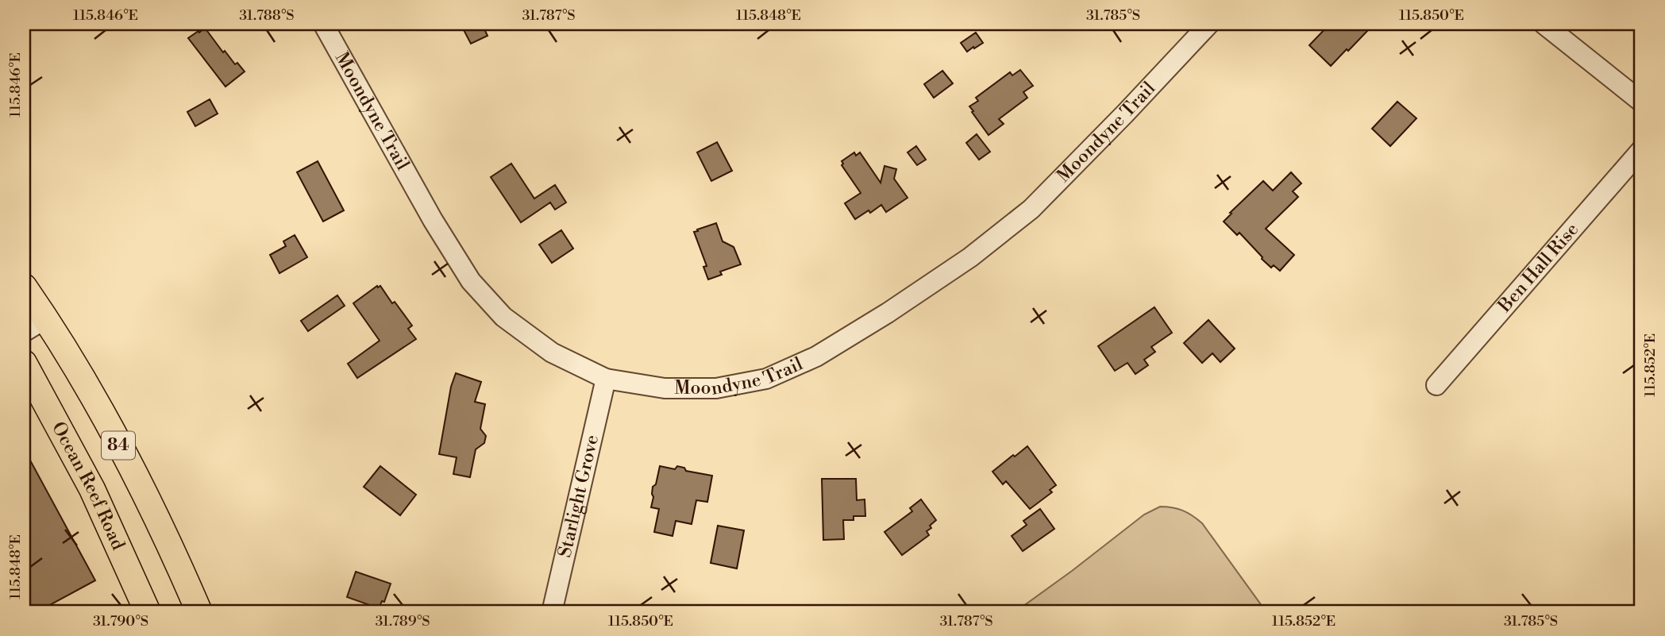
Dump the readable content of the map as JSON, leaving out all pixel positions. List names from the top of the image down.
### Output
{
  "streets": {
    "main road": ["84", "Ocean Reef Road"],
    "street": ["Moondyne Trail", "Ben Hall Rise", "Starlight Grove"]
  },
  "crossings": [
    ["Moondyne Trail", "Starlight Grove"]
  ],
  "coordinates": [
    "115.846°E",
    "31.788°S",
    "31.787°S",
    "115.848°E",
    "31.785°S",
    "115.850°E",
    "115.852°E",
    "31.790°S",
    "31.789°S"
  ]
}
